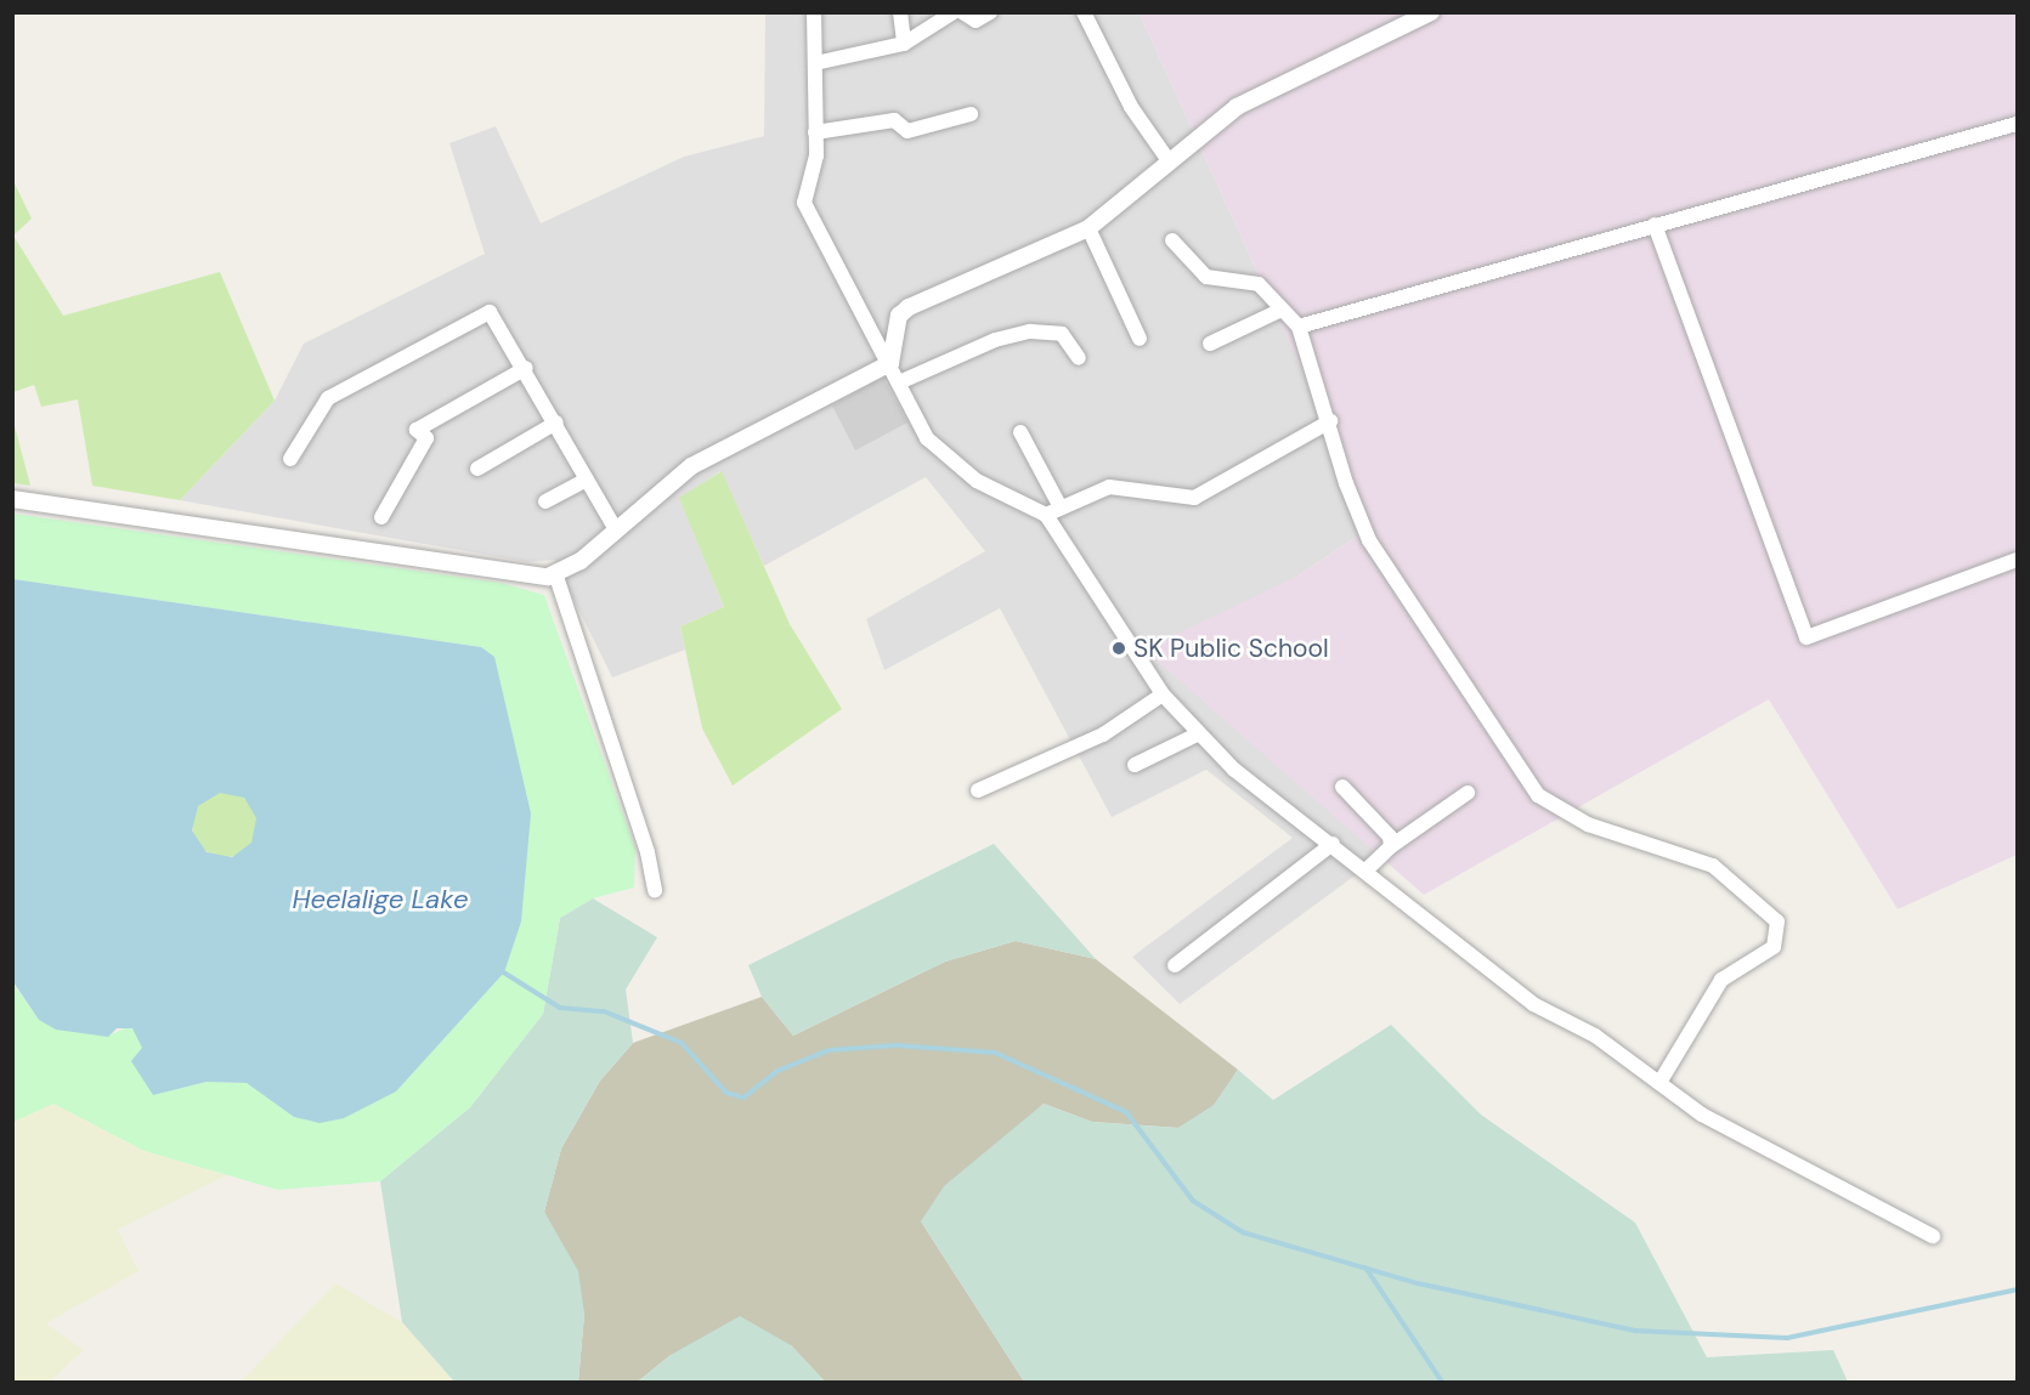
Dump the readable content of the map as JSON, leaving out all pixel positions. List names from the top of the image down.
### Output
{
  "water": ["Heelalige Lake"],
  "places": ["SK Public School"]
}
